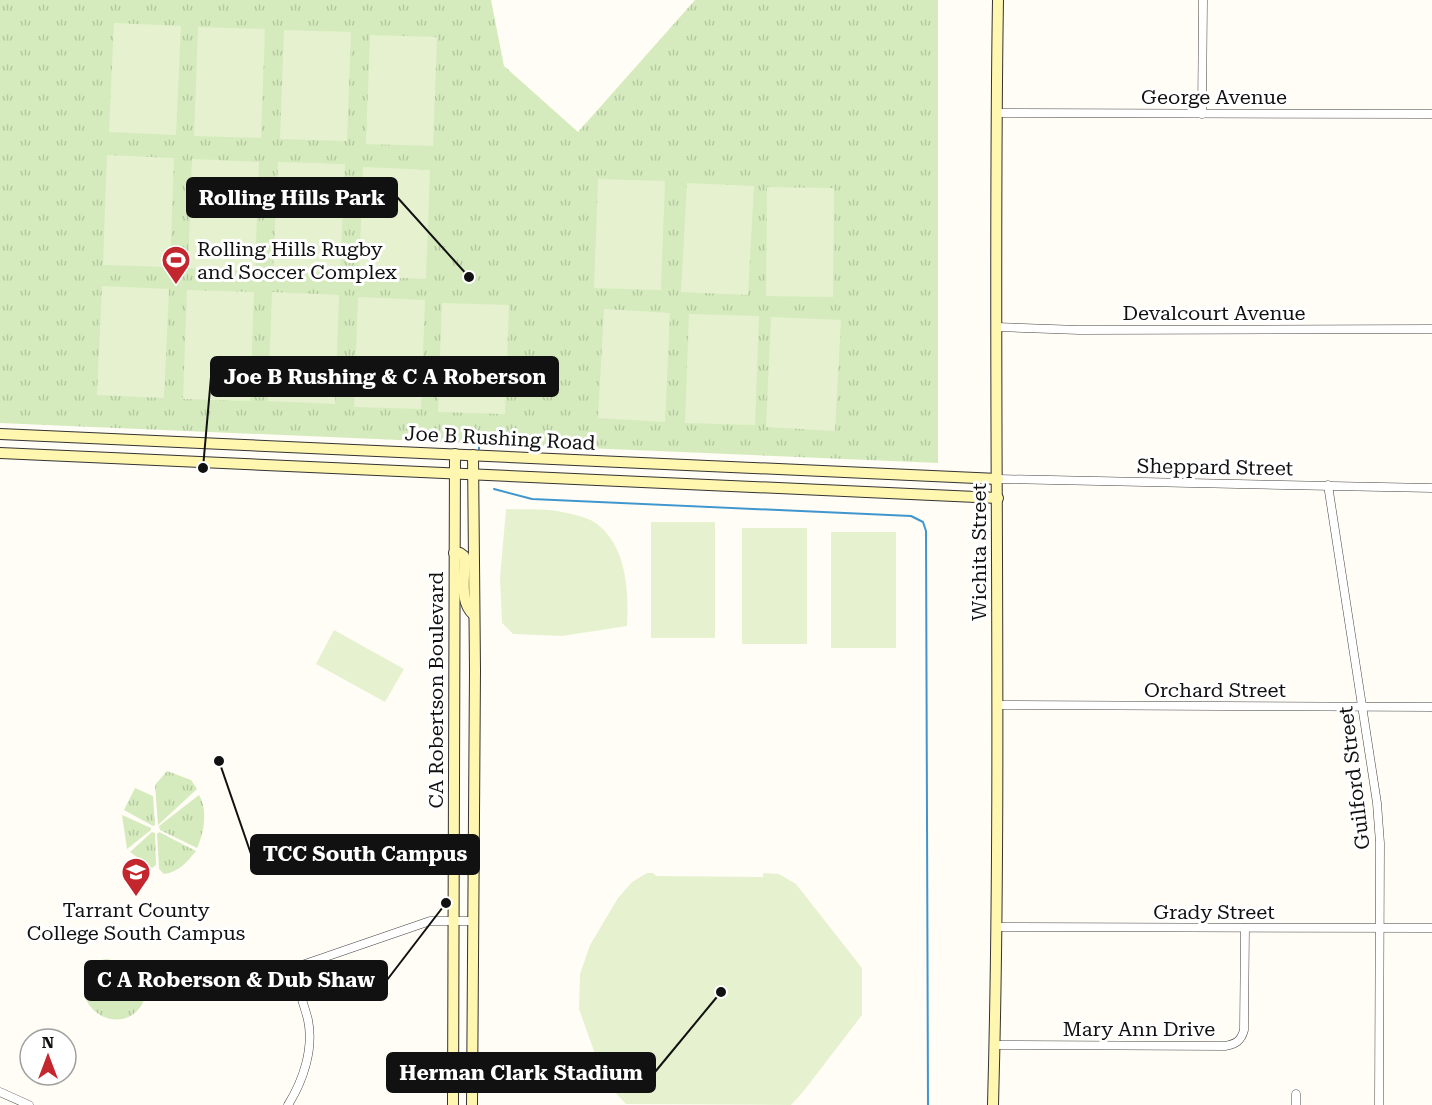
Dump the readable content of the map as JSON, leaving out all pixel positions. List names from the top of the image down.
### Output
{
  "streets": {
    "street": [
      "George Avenue",
      "Devalcourt Avenue",
      "Joe B Rushing Road",
      "Sheppard Street",
      "Wichita Street",
      "CA Robertson Boulevard",
      "Orchard Street",
      "Guilford Street",
      "Grady Street",
      "Mary Ann Drive"
    ]
  },
  "crossings": [
    ["George Avenue", "Wichita Street"],
    ["Devalcourt Avenue", "Wichita Street"],
    ["Joe B Rushing Road", "Sheppard Street"],
    ["Joe B Rushing Road", "Wichita Street"],
    ["Joe B Rushing Road", "CA Robertson Boulevard"],
    ["Sheppard Street", "Wichita Street"],
    ["Sheppard Street", "Guilford Street"],
    ["Wichita Street", "Orchard Street"],
    ["Wichita Street", "Grady Street"],
    ["Wichita Street", "Mary Ann Drive"],
    ["Orchard Street", "Guilford Street"],
    ["Guilford Street", "Grady Street"],
    ["Grady Street", "Mary Ann Drive"]
  ],
  "places": {
    "other": [
      "Rolling Hills Park",
      "Joe B Rushing & C A Roberson",
      "TCC South Campus",
      "C A Roberson & Dub Shaw",
      "Herman Clark Stadium"
    ],
    "sports": ["Rolling Hills Rugby and Soccer Complex"],
    "school or university": ["Tarrant County College South Campus"]
  },
  "north": "top"
}
